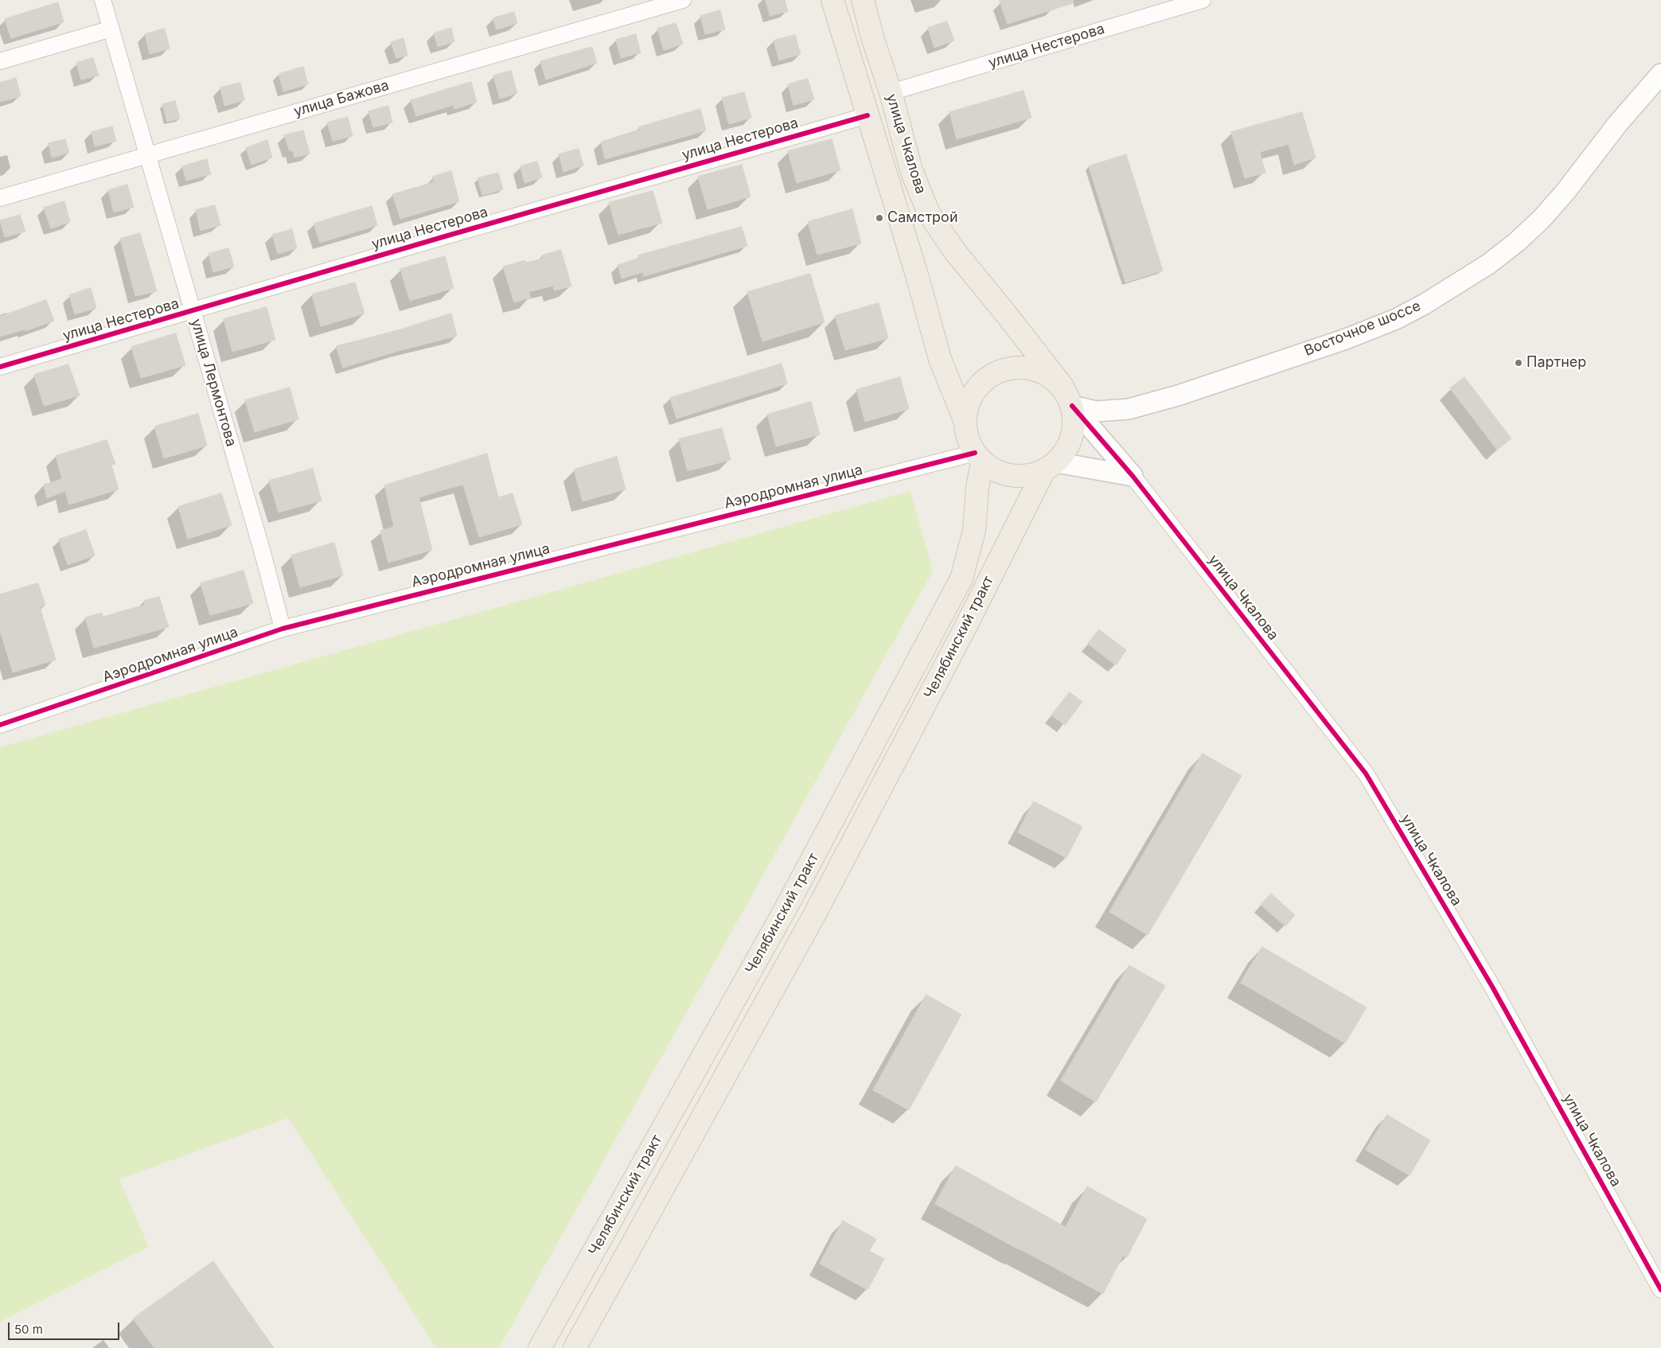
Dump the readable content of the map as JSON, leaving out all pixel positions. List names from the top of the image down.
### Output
{
  "streets": {
    "main road": ["улица Чкалова", "Челябинский тракт"],
    "street": [
      "улица Нестерова",
      "улица Бажова",
      "Восточное шоссе",
      "улица Лермонтова",
      "Аэродромная улица"
    ]
  },
  "crossings": [
    ["улица Нестерова", "улица Чкалова"],
    ["улица Нестерова", "улица Лермонтова"],
    ["улица Бажова", "улица Лермонтова"],
    ["улица Чкалова", "Восточное шоссе"],
    ["улица Чкалова", "Аэродромная улица"],
    ["улица Чкалова", "Челябинский тракт"],
    ["Восточное шоссе", "Аэродромная улица"],
    ["Восточное шоссе", "Челябинский тракт"],
    ["улица Лермонтова", "Аэродромная улица"],
    ["Аэродромная улица", "Челябинский тракт"]
  ],
  "places": ["Самстрой", "Партнер"],
  "scale_bar": "50 m"
}
